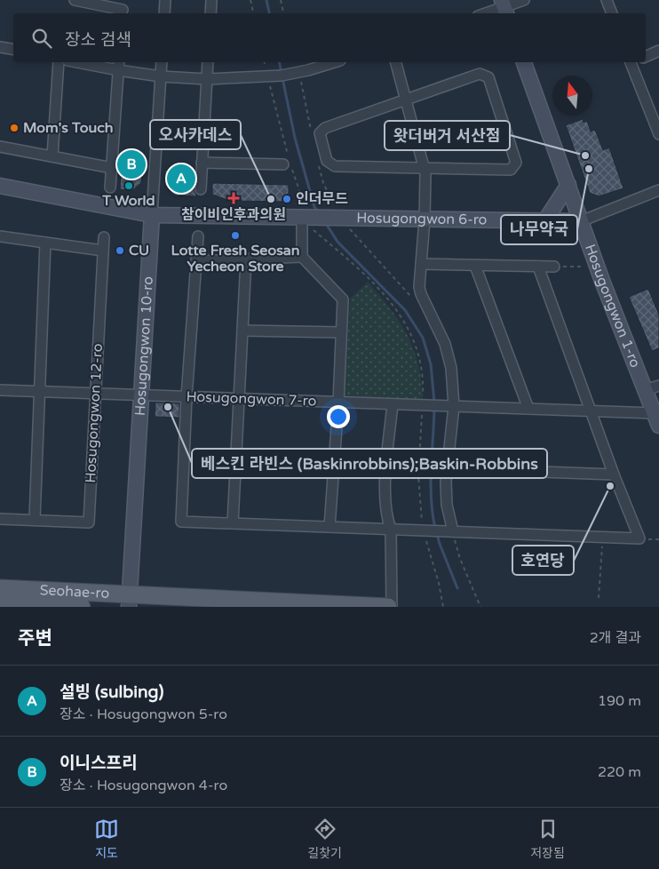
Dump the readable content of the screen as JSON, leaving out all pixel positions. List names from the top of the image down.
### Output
{
  "streets": {
    "main road": ["Seohae-ro"],
    "street": [
      "Hosugongwon 6-ro",
      "Hosugongwon 1-ro",
      "Hosugongwon 10-ro",
      "Hosugongwon 7-ro",
      "Hosugongwon 12-ro"
    ]
  },
  "crossings": [
    ["Hosugongwon 6-ro", "Hosugongwon 1-ro"],
    ["Hosugongwon 10-ro", "Hosugongwon 7-ro"],
    ["Hosugongwon 10-ro", "Seohae-ro"],
    ["Hosugongwon 7-ro", "Hosugongwon 12-ro"]
  ],
  "places": {
    "other": [
      "Mom's Touch",
      "왓더버거 서산점",
      "나무약국",
      "T World",
      "오사카데스",
      "인더무드",
      "Lotte Fresh Seosan Yecheon Store",
      "CU",
      "베스킨 라빈스 (Baskinrobbins);Baskin-Robbins",
      "호연당"
    ],
    "health": ["참이비인후과의원"]
  },
  "north": "top",
  "page": {
    "search": "장소 검색",
    "pins": ["B", "A"],
    "heading": ["주변", "2개 결과"],
    "list": [
      {
        "mark": "A",
        "name": "설빙 (sulbing)",
        "note": "장소 · Hosugongwon 5-ro",
        "value": "190 m"
      },
      {
        "mark": "B",
        "name": "이니스프리",
        "note": "장소 · Hosugongwon 4-ro",
        "value": "220 m"
      }
    ],
    "nav": ["지도", "길찾기", "저장됨"]
  }
}
